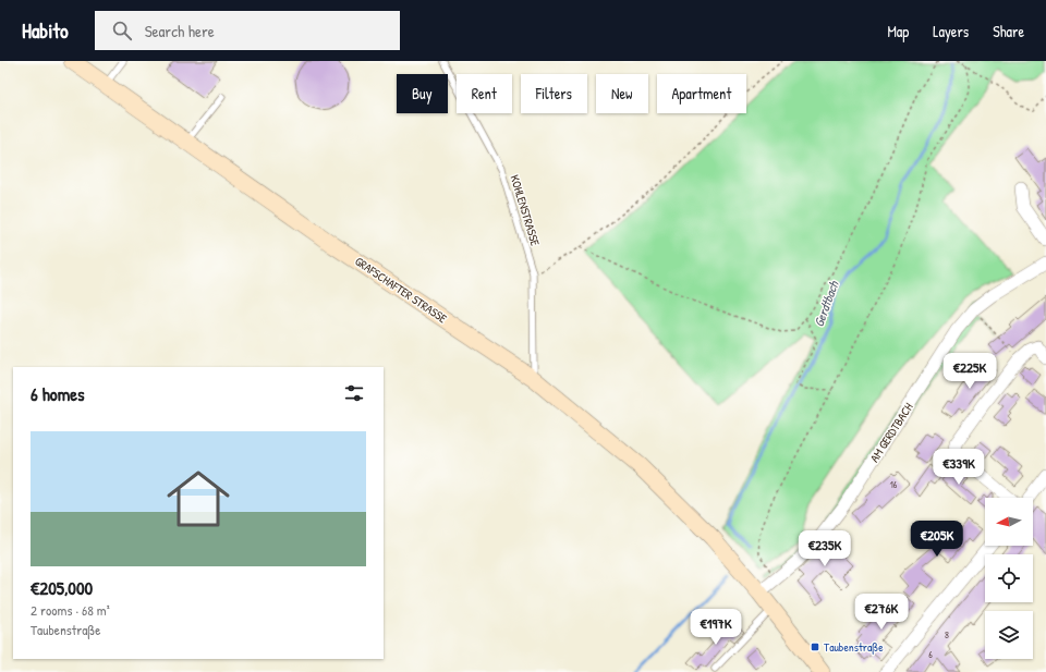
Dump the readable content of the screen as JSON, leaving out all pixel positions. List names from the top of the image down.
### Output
{
  "streets": {
    "main road": ["GRAFSCHAFTER STRASSE"],
    "street": ["AM GERDTBACH"],
    "lane": ["KOHLENSTRASSE"]
  },
  "crossings": [
    ["KOHLENSTRASSE", "GRAFSCHAFTER STRASSE"],
    ["GRAFSCHAFTER STRASSE", "AM GERDTBACH"]
  ],
  "water": ["Gerdtbach"],
  "places": {
    "transit": ["Taubenstraße"]
  },
  "house_numbers": ["16", "8", "6"],
  "north": "left",
  "page": {
    "header": "Habito",
    "search": "Search here",
    "nav": ["Map", "Layers", "Share"],
    "chip": [
      "Buy",
      "Rent",
      "Filters",
      "New",
      "Apartment"
    ],
    "price": [
      "€225K",
      "€339K",
      "€205K",
      "€235K",
      "€276K",
      "€197K"
    ],
    "heading": "6 homes",
    "list": [
      {
        "name": "€205,000",
        "note": "2 rooms · 68 m² · Taubenstraße"
      }
    ]
  }
}
